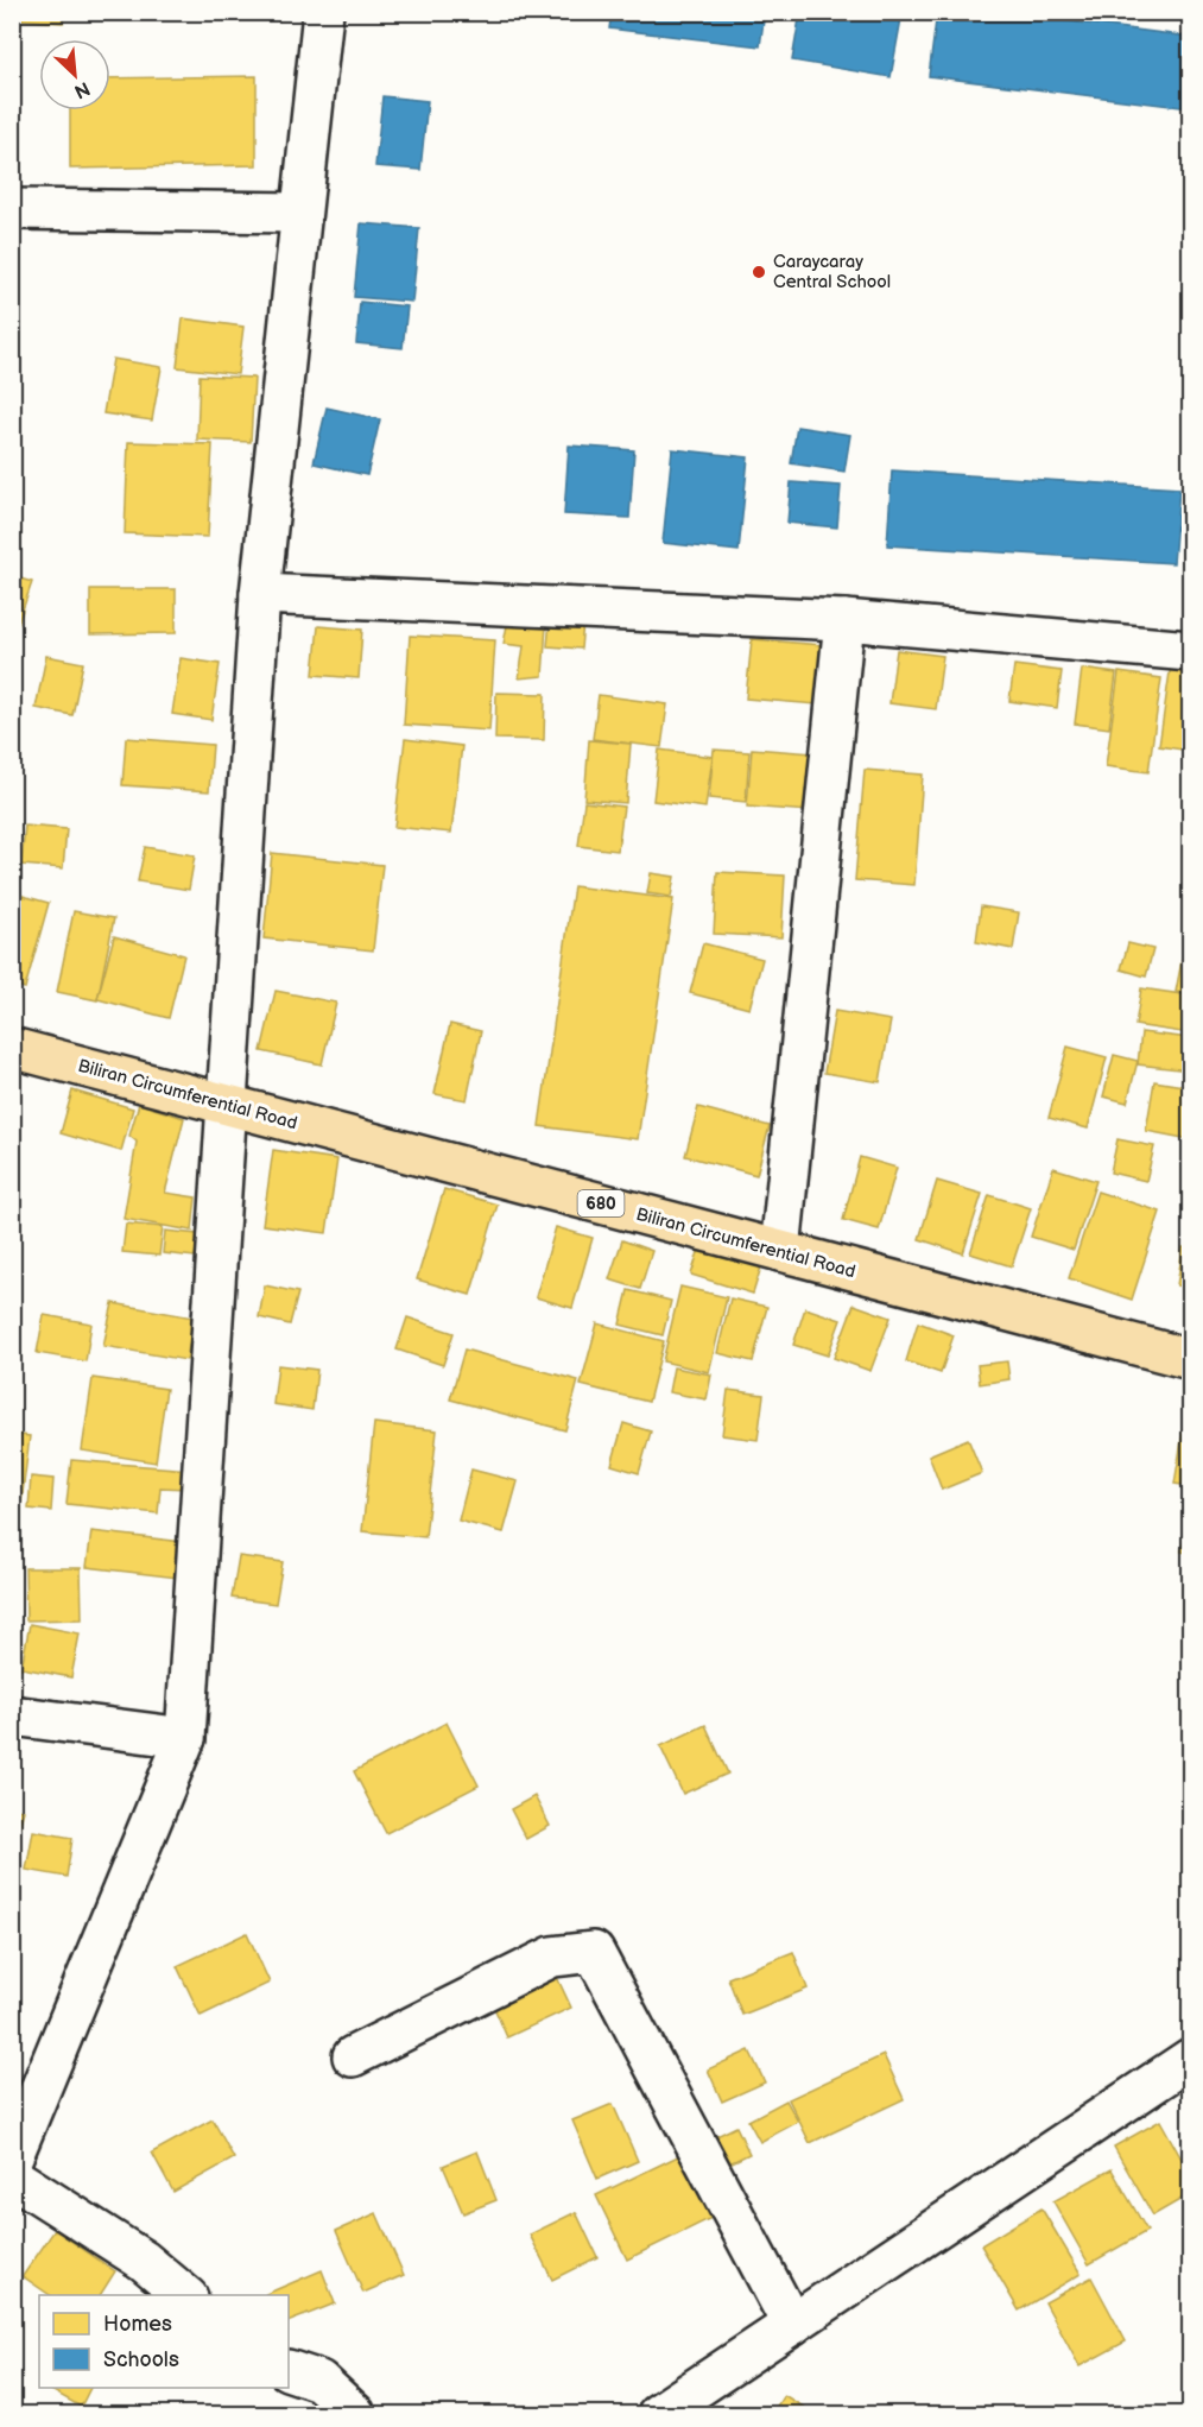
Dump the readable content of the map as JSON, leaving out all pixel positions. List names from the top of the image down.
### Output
{
  "streets": {
    "main road": ["Biliran Circumferential Road", "680"]
  },
  "places": ["Caraycaray Central School"],
  "legend": ["Homes", "Schools"],
  "north": "bottom right"
}
